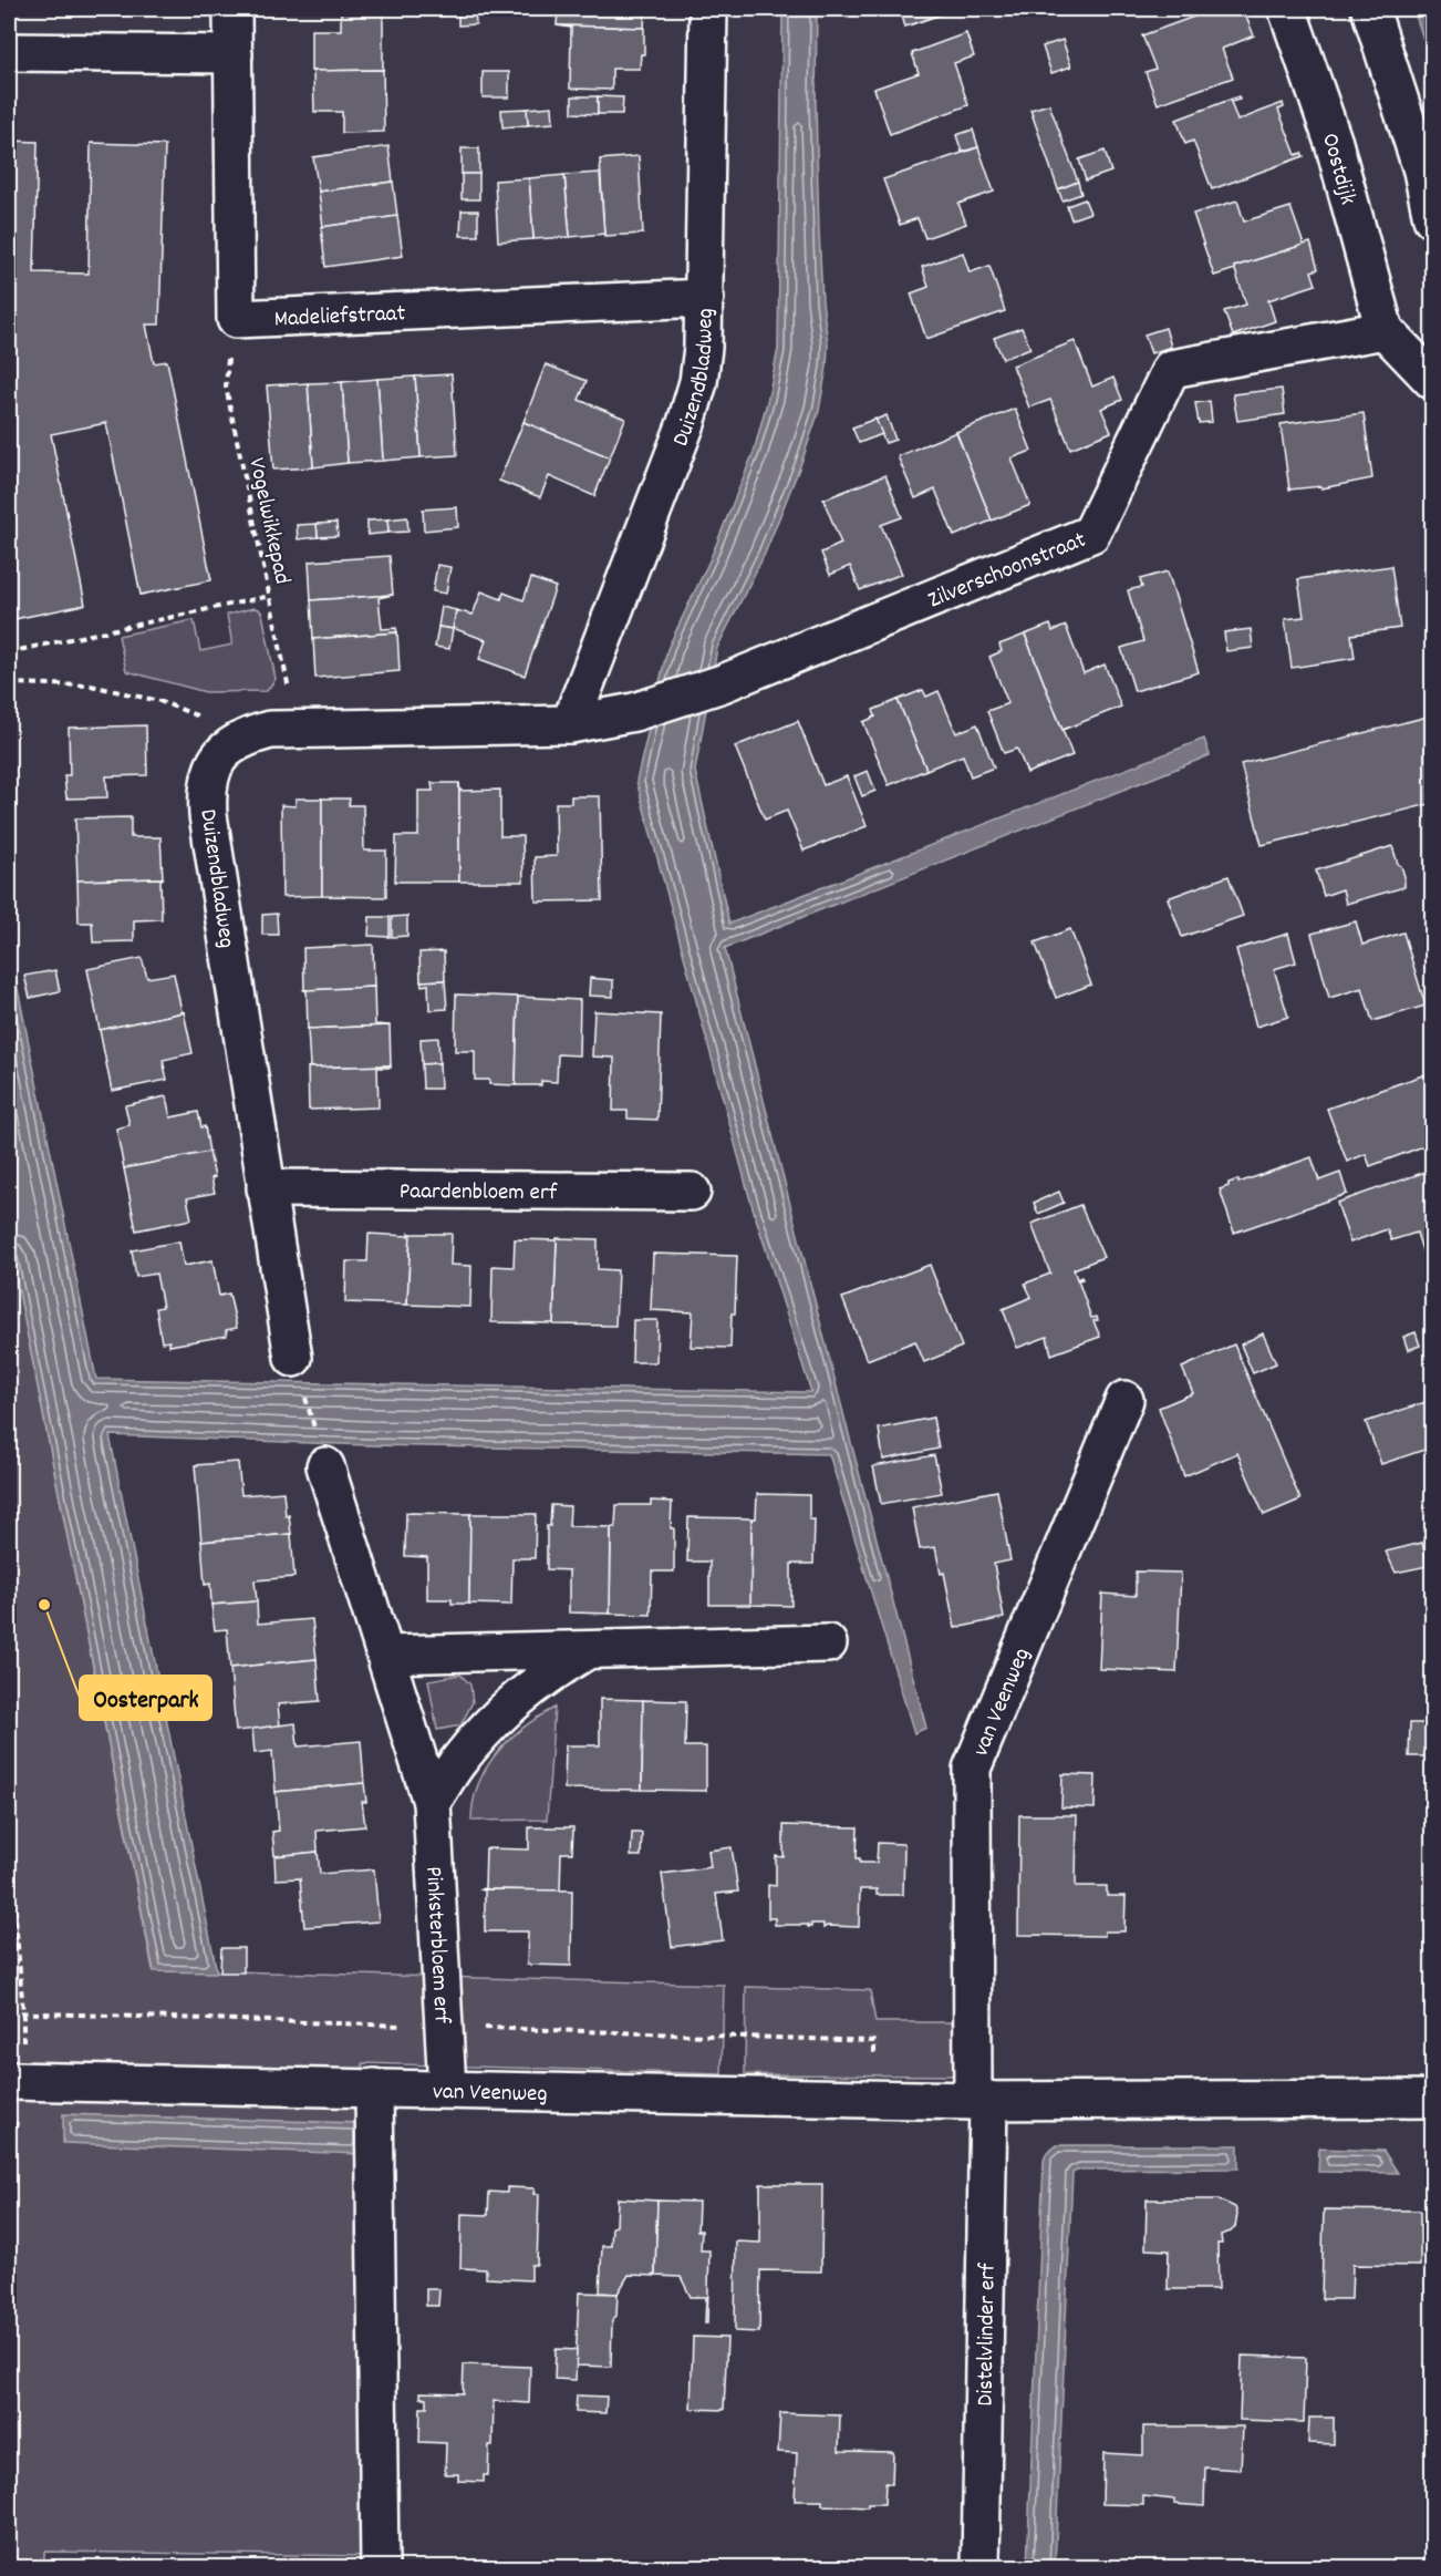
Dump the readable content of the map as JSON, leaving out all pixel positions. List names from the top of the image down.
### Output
{
  "streets": {
    "street": [
      "Oostdijk",
      "Madeliefstraat",
      "Duizendbladweg",
      "Zilverschoonstraat",
      "Paardenbloem erf",
      "van Veenweg",
      "Pinksterbloem erf",
      "Distelvlinder erf"
    ],
    "path": ["Vogelwikkepad"]
  },
  "crossings": [
    ["Oostdijk", "Zilverschoonstraat"],
    ["Madeliefstraat", "Duizendbladweg"],
    ["Madeliefstraat", "Vogelwikkepad"],
    ["Duizendbladweg", "Zilverschoonstraat"],
    ["Duizendbladweg", "Paardenbloem erf"],
    ["van Veenweg", "Pinksterbloem erf"],
    ["van Veenweg", "Distelvlinder erf"]
  ],
  "places": ["Oosterpark"]
}
